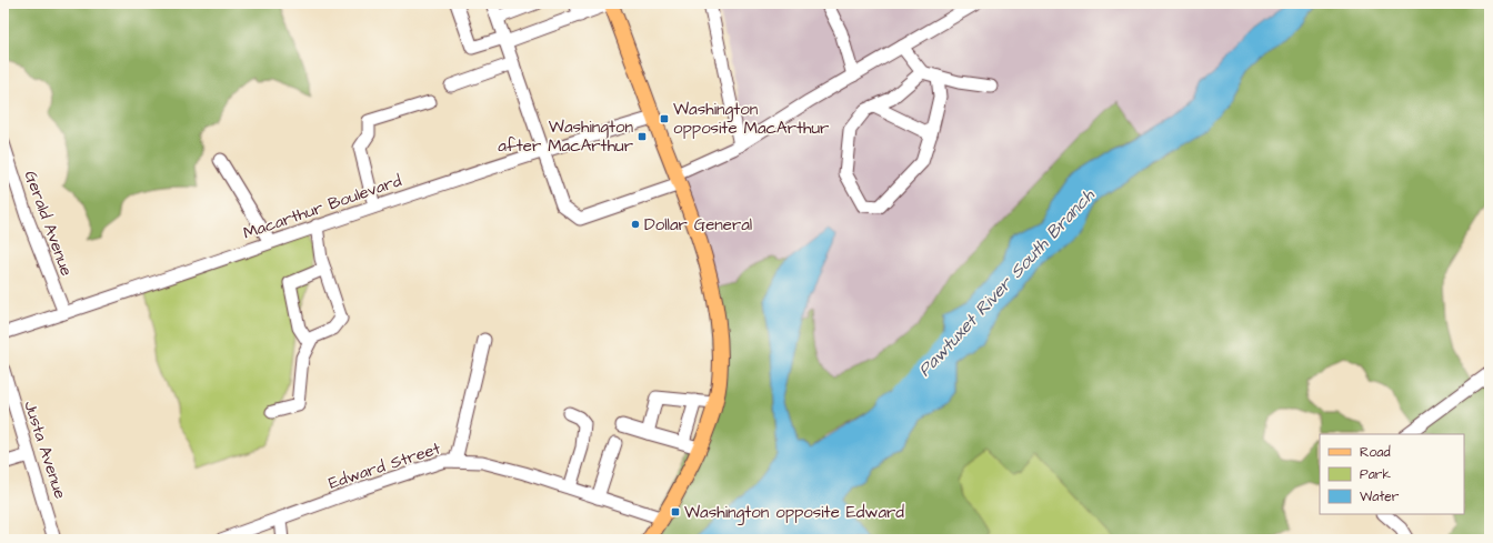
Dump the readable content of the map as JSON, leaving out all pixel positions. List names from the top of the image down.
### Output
{
  "streets": {
    "street": [
      "Macarthur Boulevard",
      "Gerald Avenue",
      "Justa Avenue",
      "Edward Street"
    ]
  },
  "crossings": [
    ["Macarthur Boulevard", "Gerald Avenue"]
  ],
  "water": ["Pawtuxet River South Branch"],
  "places": {
    "transit": ["Washington opposite MacArthur", "Washington after MacArthur", "Washington opposite Edward"],
    "other": ["Dollar General"]
  },
  "legend": ["Road", "Park", "Water"]
}
